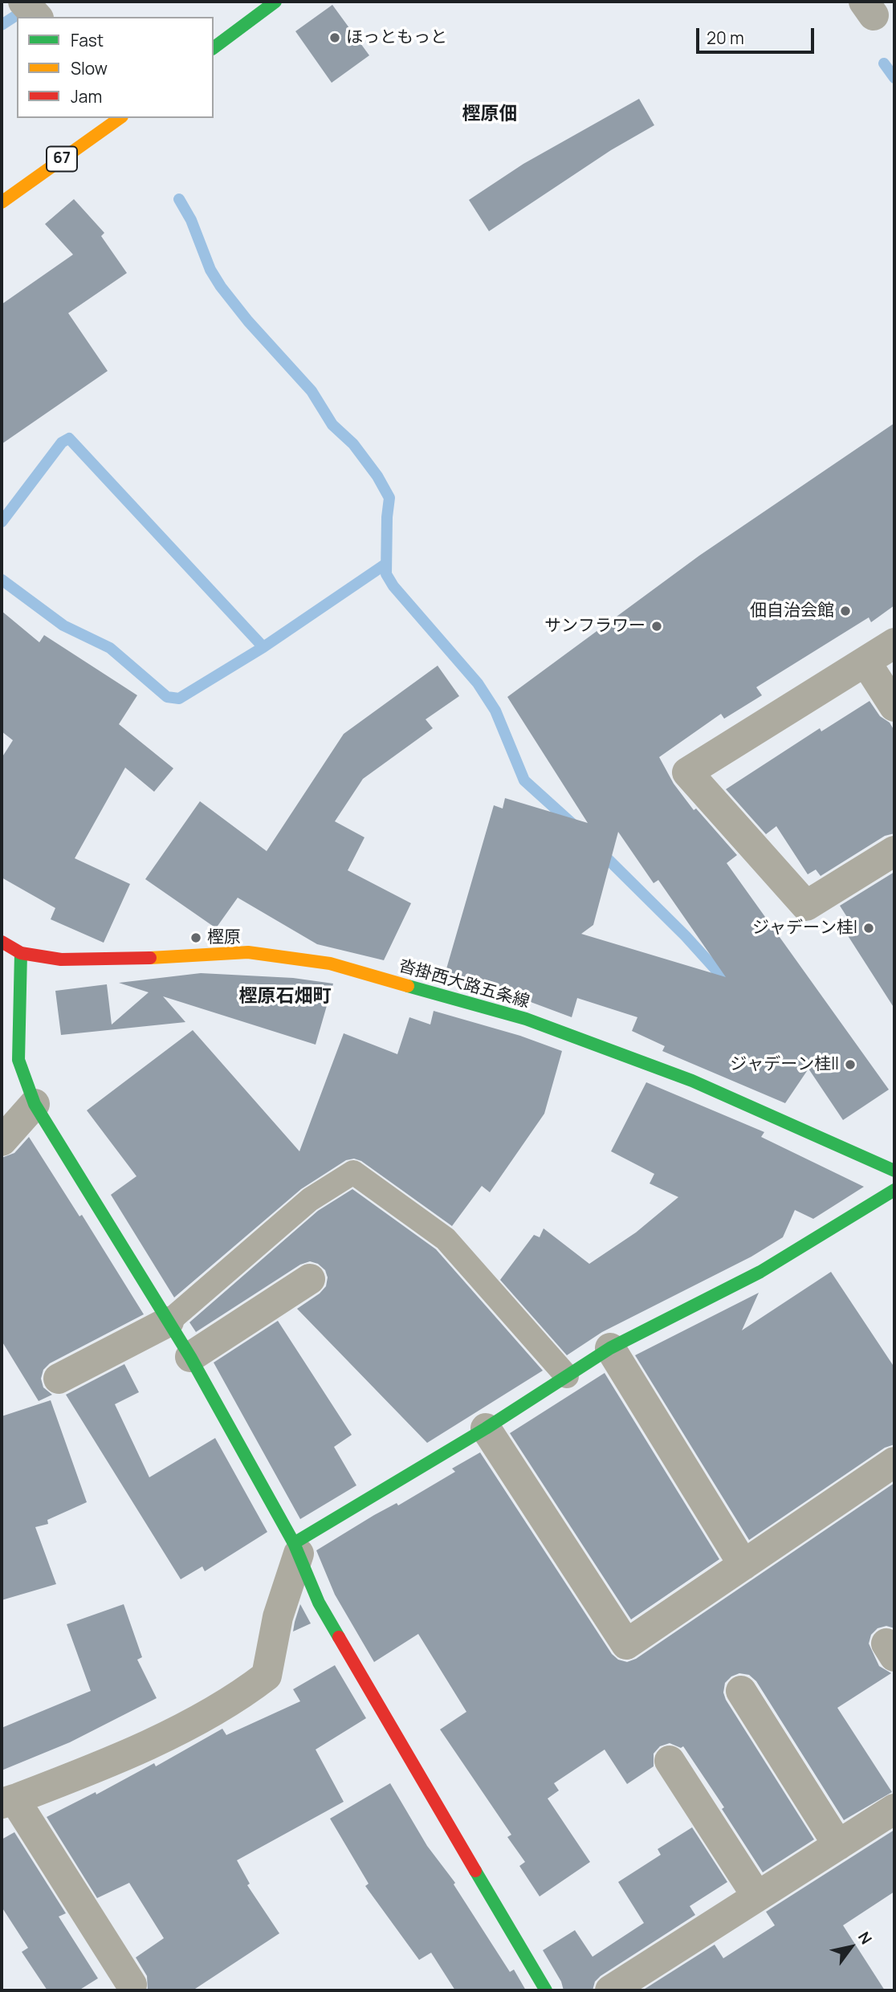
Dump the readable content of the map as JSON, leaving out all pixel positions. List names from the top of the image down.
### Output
{
  "streets": {
    "street": ["67", "沓掛西大路五条線"]
  },
  "districts": ["樫原佃", "樫原石畑町"],
  "places": [
    "ほっともっと",
    "佃自治会館",
    "サンフラワー",
    "ジャデーン桂I",
    "樫原",
    "ジャデーン桂II"
  ],
  "legend": ["Fast", "Slow", "Jam"],
  "scale_bar": "20 m",
  "north": "top right"
}
